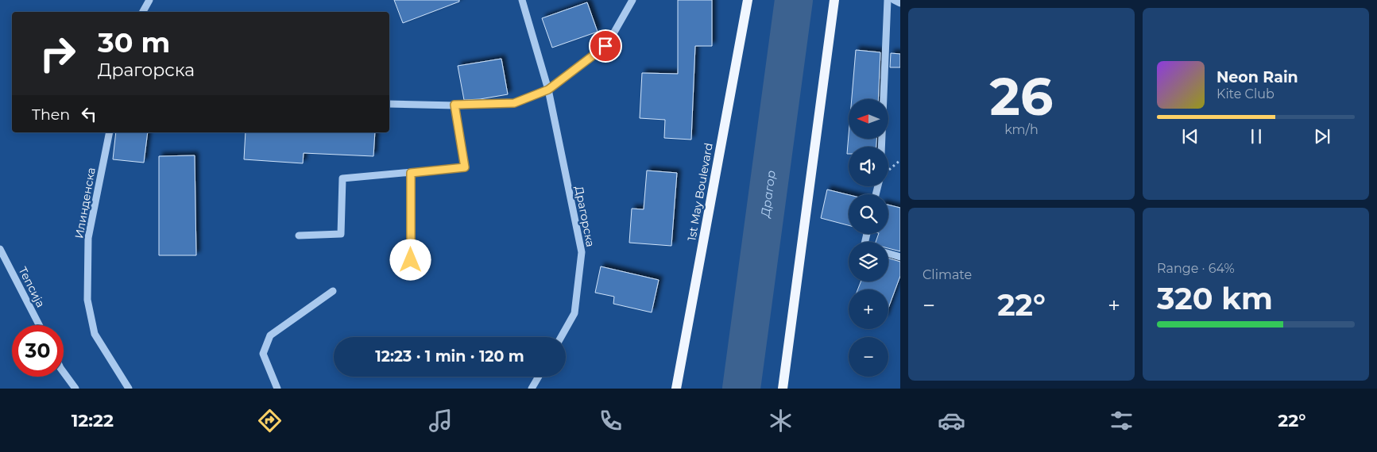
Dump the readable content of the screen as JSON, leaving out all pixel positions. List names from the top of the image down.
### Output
{
  "streets": {
    "main road": ["1st May Boulevard"],
    "street": ["Илинденска", "Драгорска", "Тепсија"]
  },
  "water": ["Драгор"],
  "north": "left",
  "page": {
    "tile": [
      ["26", "km/h"],
      "Climate",
      ["Range · 64%", "320 km"]
    ],
    "turn": ["30 m", "Драгорска"],
    "song": ["Neon Rain", "Kite Club"],
    "then": "Then",
    "map_buttons": ["+", "−"],
    "heat": ["−", "22°", "+"],
    "limit": "30",
    "trip": "12:23 · 1 min · 120 m",
    "tabs": ["12:22", "22°"]
  }
}
